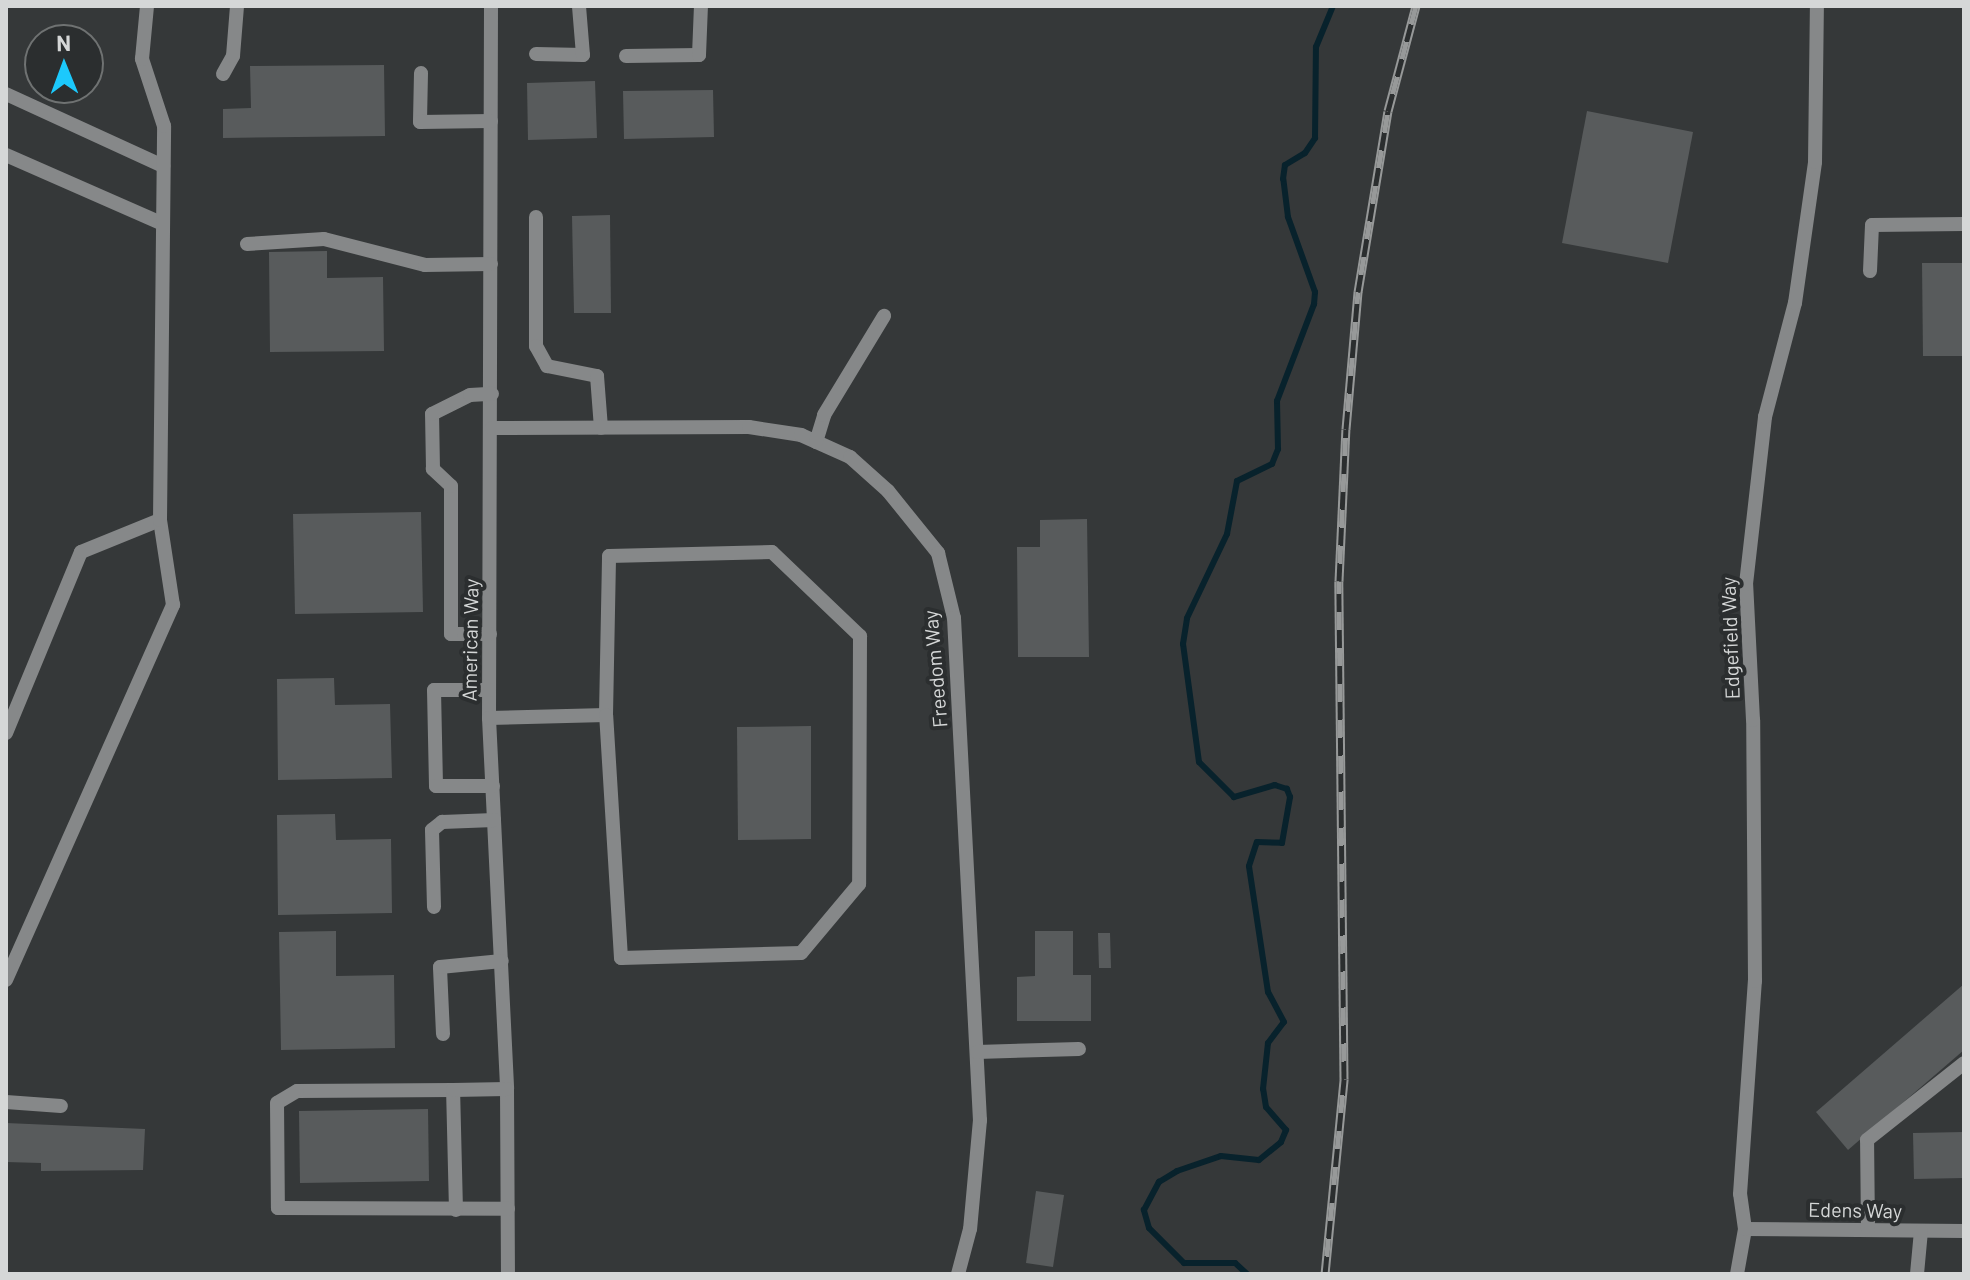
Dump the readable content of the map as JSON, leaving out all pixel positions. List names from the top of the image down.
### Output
{
  "streets": {
    "street": [
      "Edgefield Way",
      "American Way",
      "Freedom Way",
      "Edens Way"
    ]
  },
  "crossings": [
    ["Edgefield Way", "Edens Way"],
    ["American Way", "Freedom Way"]
  ],
  "north": "top"
}
